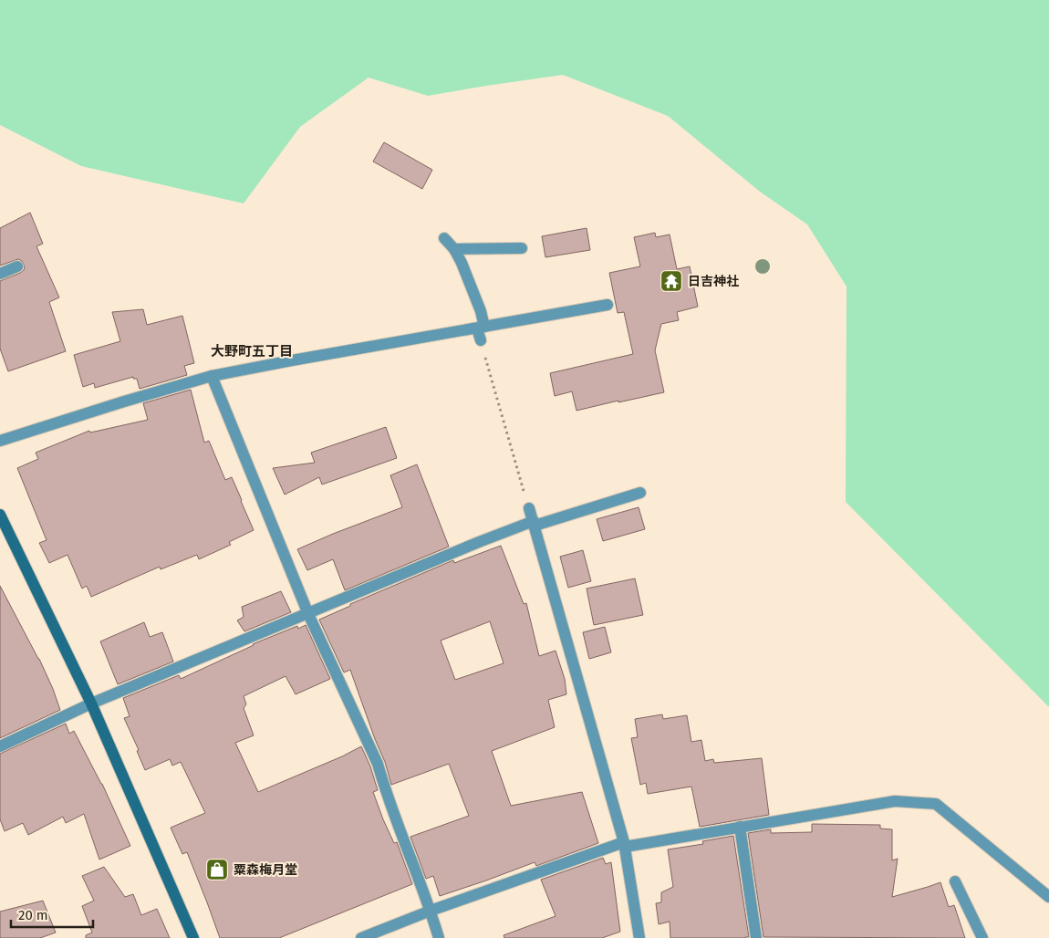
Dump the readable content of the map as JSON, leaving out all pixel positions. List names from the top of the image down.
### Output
{
  "districts": ["大野町五丁目"],
  "places": {
    "temple": ["日吉神社"],
    "shop": ["粟森梅月堂"]
  },
  "scale_bar": "20 m"
}
